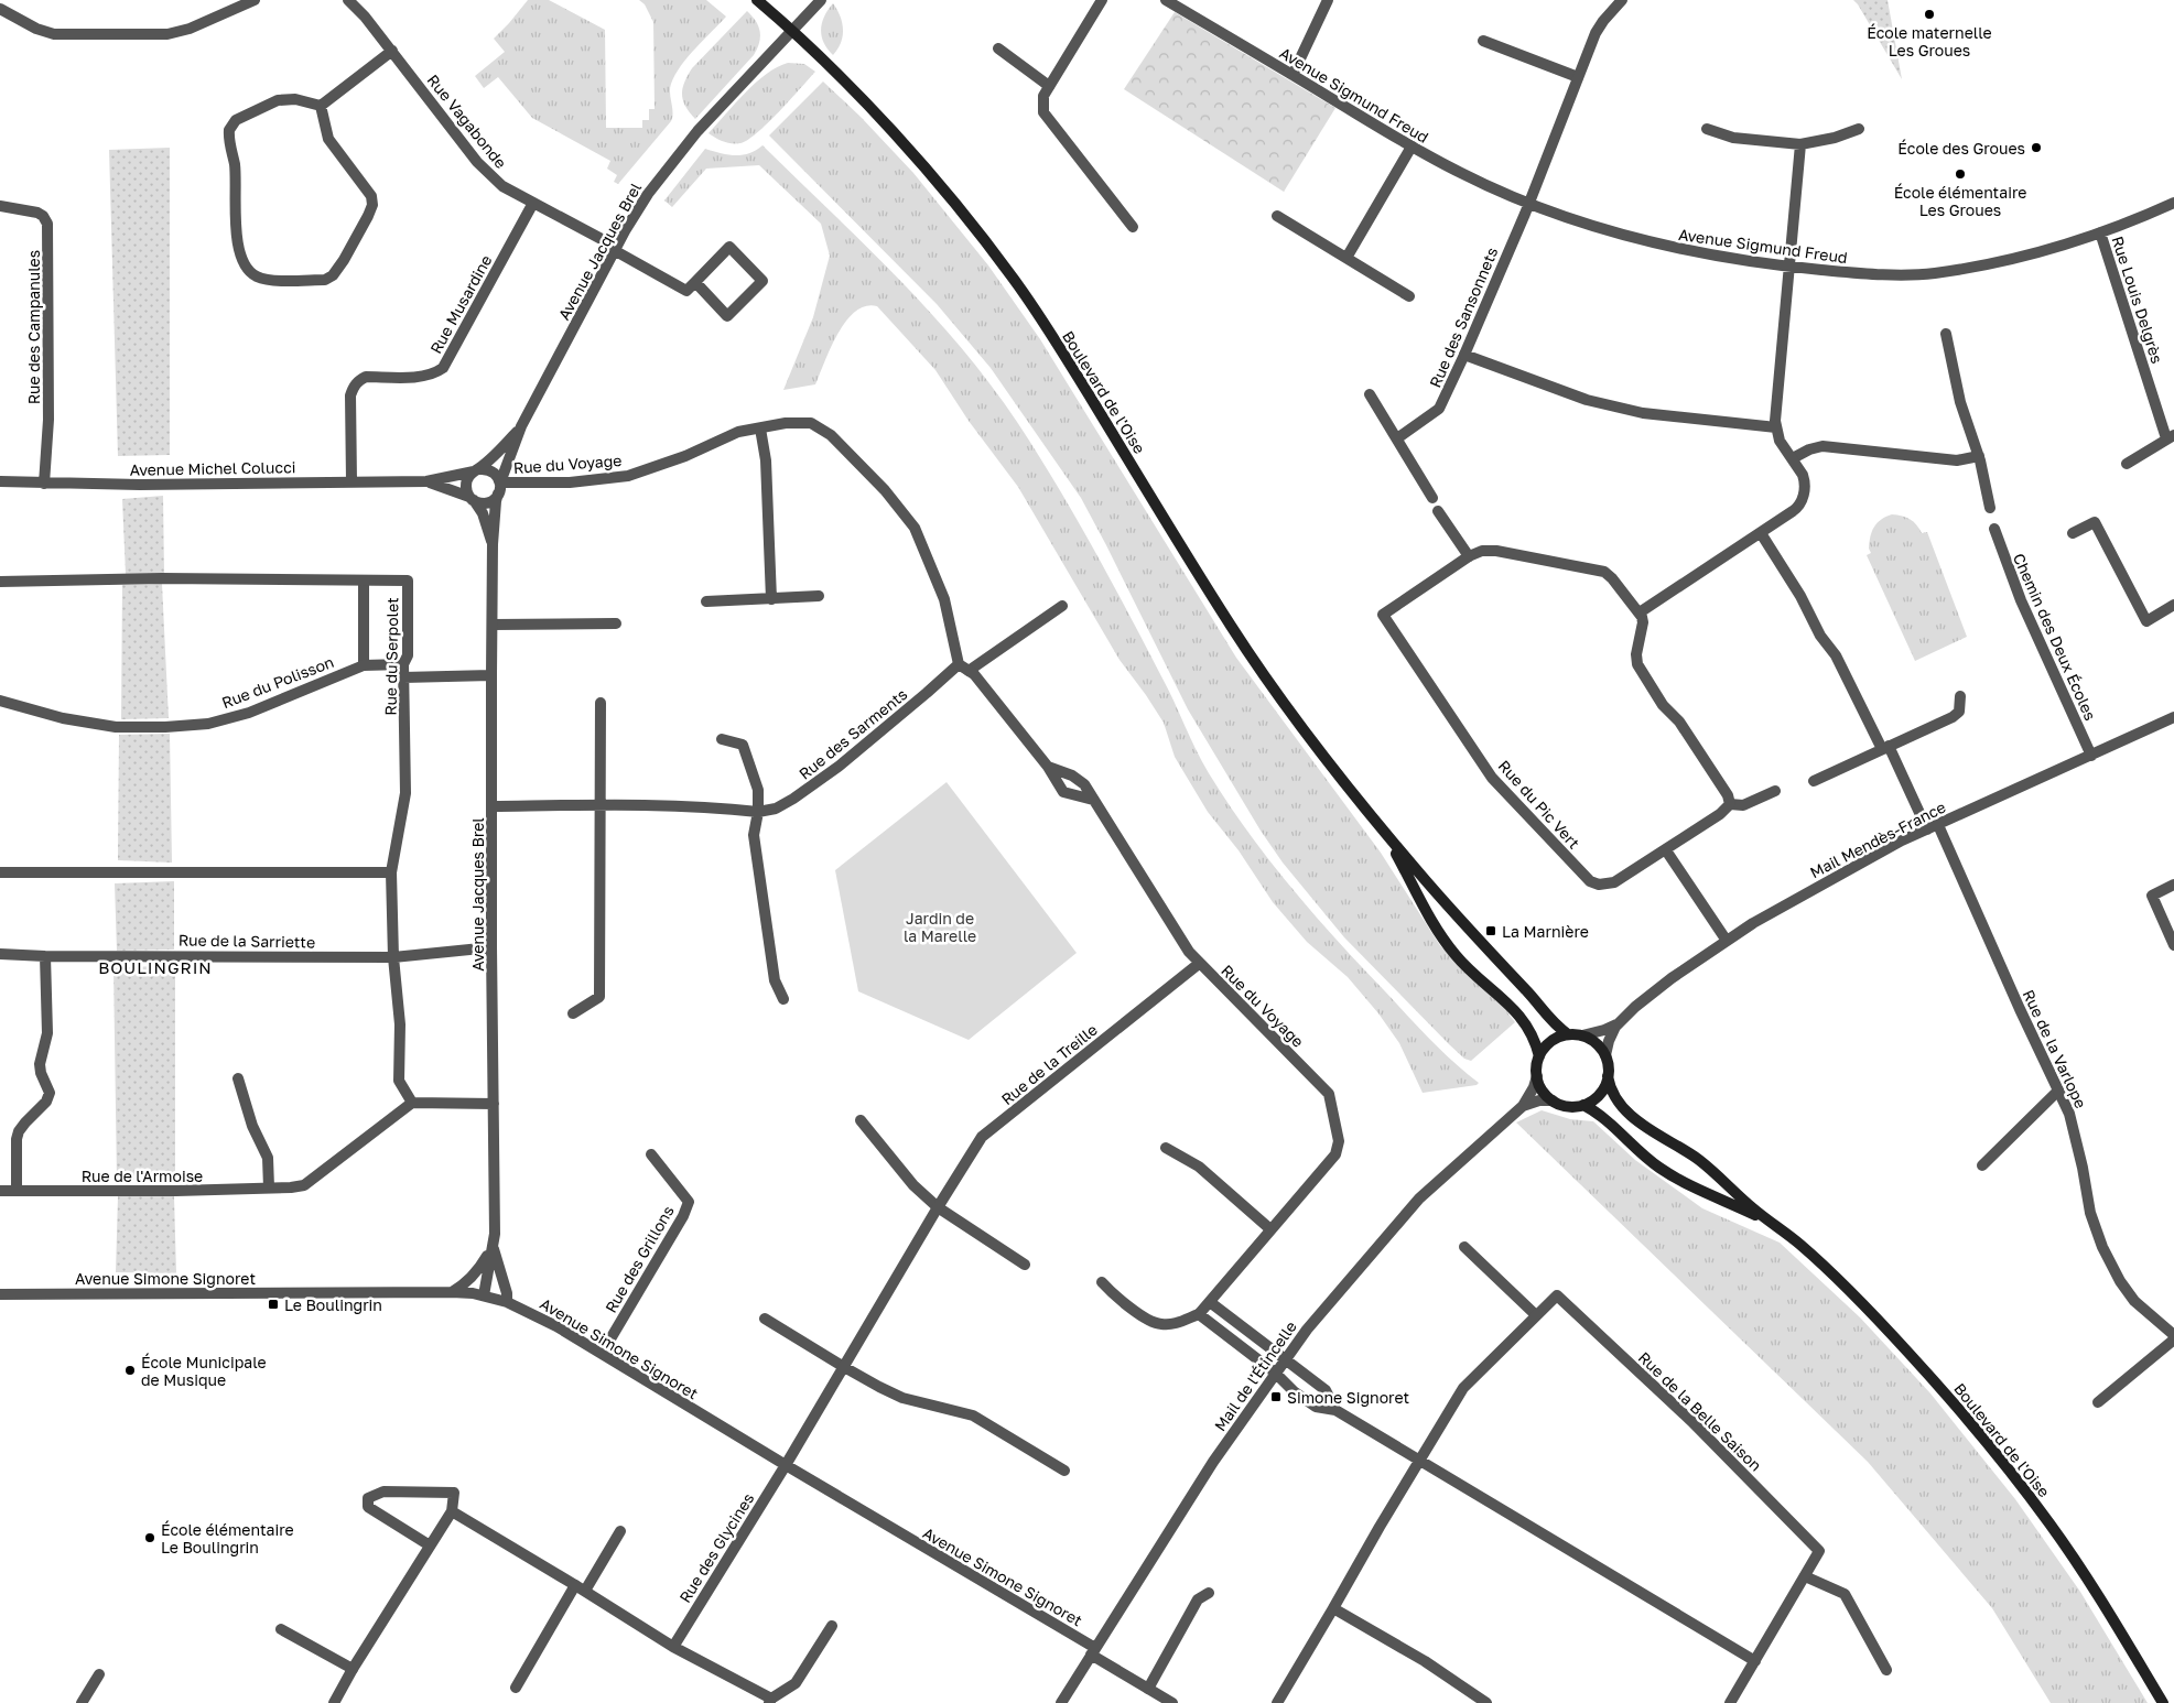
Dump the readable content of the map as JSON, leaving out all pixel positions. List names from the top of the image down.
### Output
{
  "streets": {
    "main road": ["Boulevard de l'Oise"],
    "street": [
      "Avenue Sigmund Freud",
      "Rue Vagabonde",
      "Avenue Jacques Brel",
      "Rue Louis Delgrès",
      "Rue Musardine",
      "Rue des Sansonnets",
      "Rue des Campanules",
      "Rue du Voyage",
      "Avenue Michel Colucci",
      "Chemin des Deux Écoles",
      "Rue du Serpolet",
      "Rue du Polisson",
      "Rue des Sarments",
      "Rue du Pic Vert",
      "Mail Mendès-France",
      "Rue de la Sarriette",
      "Rue de la Varlope",
      "Rue de la Treille",
      "Rue de l'Armoise",
      "Rue des Grillons",
      "Avenue Simone Signoret",
      "Mail de l'Étincelle",
      "Rue de la Belle Saison",
      "Rue des Glycines"
    ]
  },
  "crossings": [
    ["Avenue Sigmund Freud", "Rue Louis Delgrès"],
    ["Avenue Sigmund Freud", "Rue des Sansonnets"],
    ["Rue Vagabonde", "Avenue Jacques Brel"],
    ["Rue Vagabonde", "Rue Musardine"],
    ["Avenue Jacques Brel", "Boulevard de l'Oise"],
    ["Avenue Jacques Brel", "Rue du Voyage"],
    ["Avenue Jacques Brel", "Avenue Michel Colucci"],
    ["Avenue Jacques Brel", "Rue des Sarments"],
    ["Avenue Jacques Brel", "Rue de la Sarriette"],
    ["Avenue Jacques Brel", "Avenue Simone Signoret"],
    ["Rue Musardine", "Avenue Michel Colucci"],
    ["Rue des Campanules", "Avenue Michel Colucci"],
    ["Boulevard de l'Oise", "Mail Mendès-France"],
    ["Boulevard de l'Oise", "Mail de l'Étincelle"],
    ["Rue du Voyage", "Avenue Michel Colucci"],
    ["Rue du Voyage", "Rue des Sarments"],
    ["Rue du Voyage", "Rue de la Treille"],
    ["Chemin des Deux Écoles", "Mail Mendès-France"],
    ["Rue du Serpolet", "Rue du Polisson"],
    ["Rue du Serpolet", "Rue de la Sarriette"],
    ["Rue du Serpolet", "Rue de l'Armoise"],
    ["Mail Mendès-France", "Rue de la Varlope"],
    ["Mail Mendès-France", "Mail de l'Étincelle"],
    ["Rue de la Treille", "Avenue Simone Signoret"],
    ["Rue de la Treille", "Rue des Glycines"],
    ["Rue des Grillons", "Avenue Simone Signoret"],
    ["Avenue Simone Signoret", "Mail de l'Étincelle"],
    ["Avenue Simone Signoret", "Rue des Glycines"]
  ],
  "districts": ["BOULINGRIN"],
  "parks": ["Jardin de la Marelle"],
  "places": {
    "other": [
      "École maternelle Les Groues",
      "École des Groues",
      "École élémentaire Les Groues",
      "École Municipale de Musique",
      "École élémentaire Le Boulingrin"
    ],
    "transit": ["La Marnière", "Le Boulingrin", "Simone Signoret"]
  }
}
